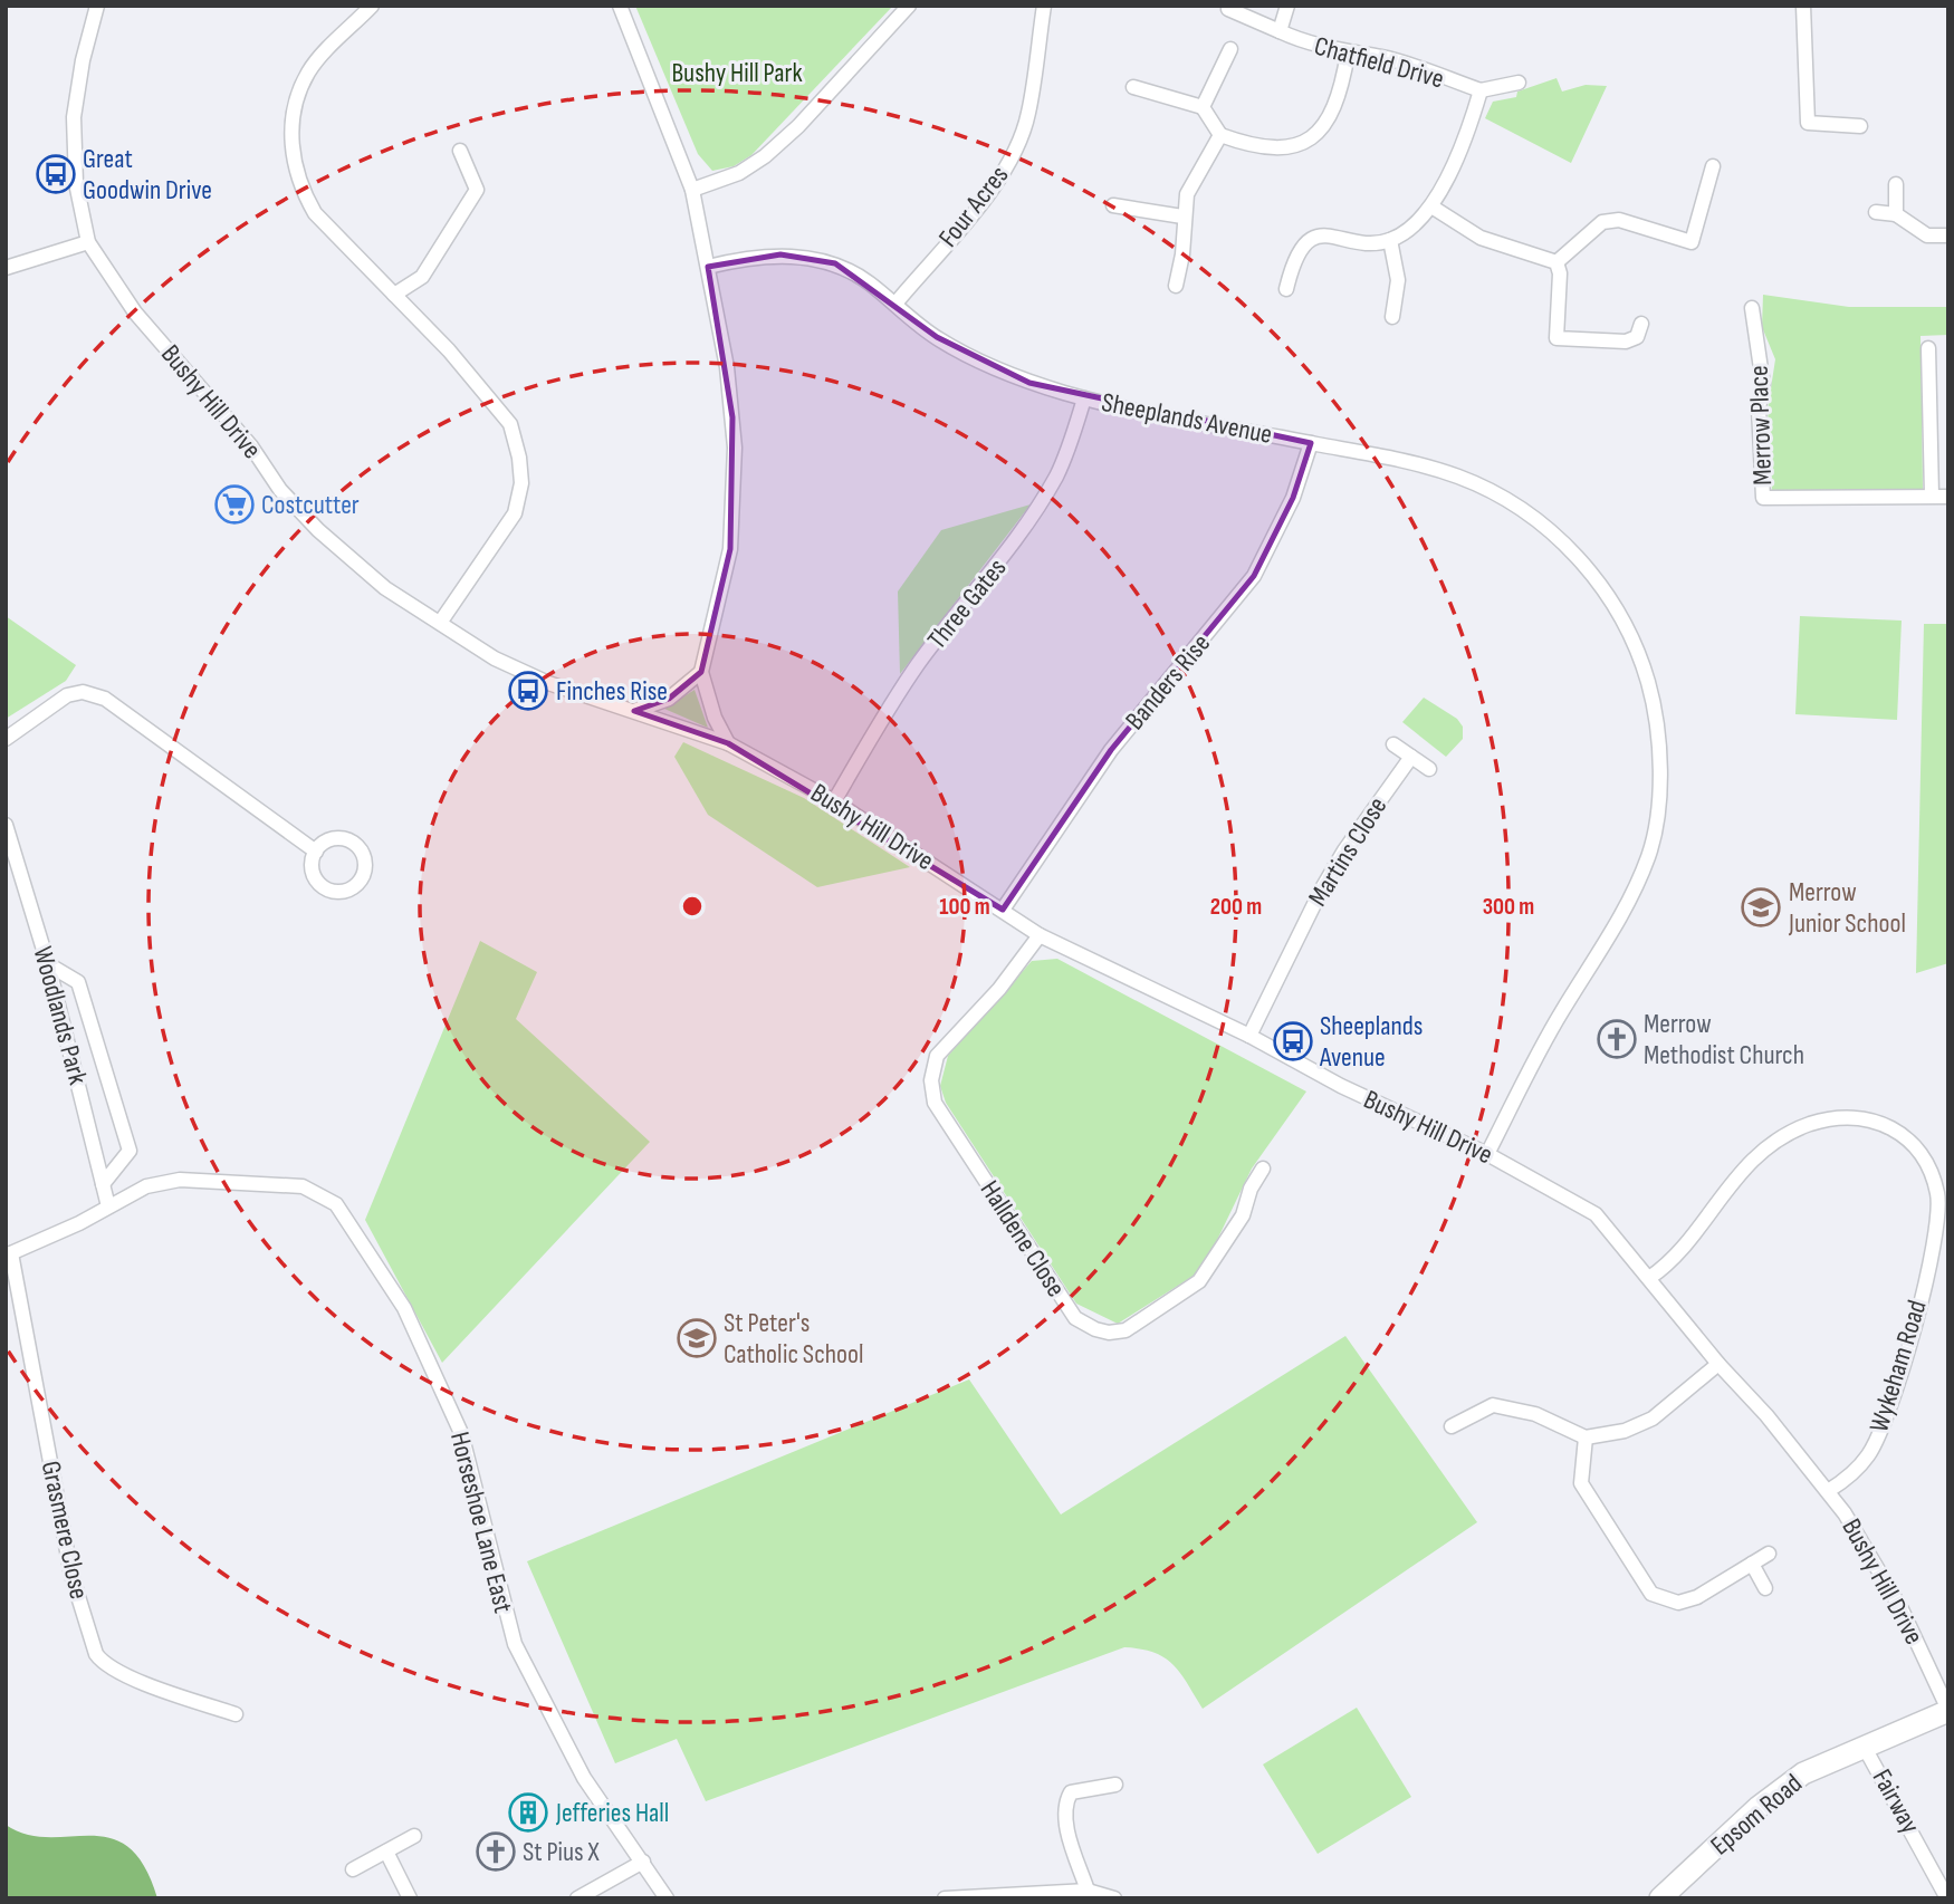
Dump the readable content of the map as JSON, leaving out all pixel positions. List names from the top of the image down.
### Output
{
  "streets": {
    "main road": ["Epsom Road"],
    "street": [
      "Chatfield Drive",
      "Four Acres",
      "Bushy Hill Drive",
      "Sheeplands Avenue",
      "Merrow Place",
      "Three Gates",
      "Banders Rise",
      "Martins Close",
      "Woodlands Park",
      "Halldene Close",
      "Wykeham Road",
      "Horseshoe Lane East",
      "Grasmere Close",
      "Fairway"
    ]
  },
  "crossings": [
    ["Four Acres", "Sheeplands Avenue"],
    ["Bushy Hill Drive", "Sheeplands Avenue"],
    ["Bushy Hill Drive", "Three Gates"],
    ["Bushy Hill Drive", "Banders Rise"],
    ["Bushy Hill Drive", "Martins Close"],
    ["Bushy Hill Drive", "Halldene Close"],
    ["Bushy Hill Drive", "Wykeham Road"],
    ["Bushy Hill Drive", "Epsom Road"],
    ["Sheeplands Avenue", "Three Gates"],
    ["Sheeplands Avenue", "Banders Rise"],
    ["Woodlands Park", "Horseshoe Lane East"],
    ["Horseshoe Lane East", "Grasmere Close"],
    ["Fairway", "Epsom Road"]
  ],
  "parks": ["Bushy Hill Park"],
  "places": {
    "bus stop": ["Great Goodwin Drive", "Finches Rise", "Sheeplands Avenue"],
    "supermarket": ["Costcutter"],
    "school or university": ["Merrow Junior School", "St Peter's Catholic School"],
    "church": ["Merrow Methodist Church", "St Pius X"],
    "building": ["Jefferies Hall"]
  },
  "rings": ["100 m", "200 m", "300 m"]
}
